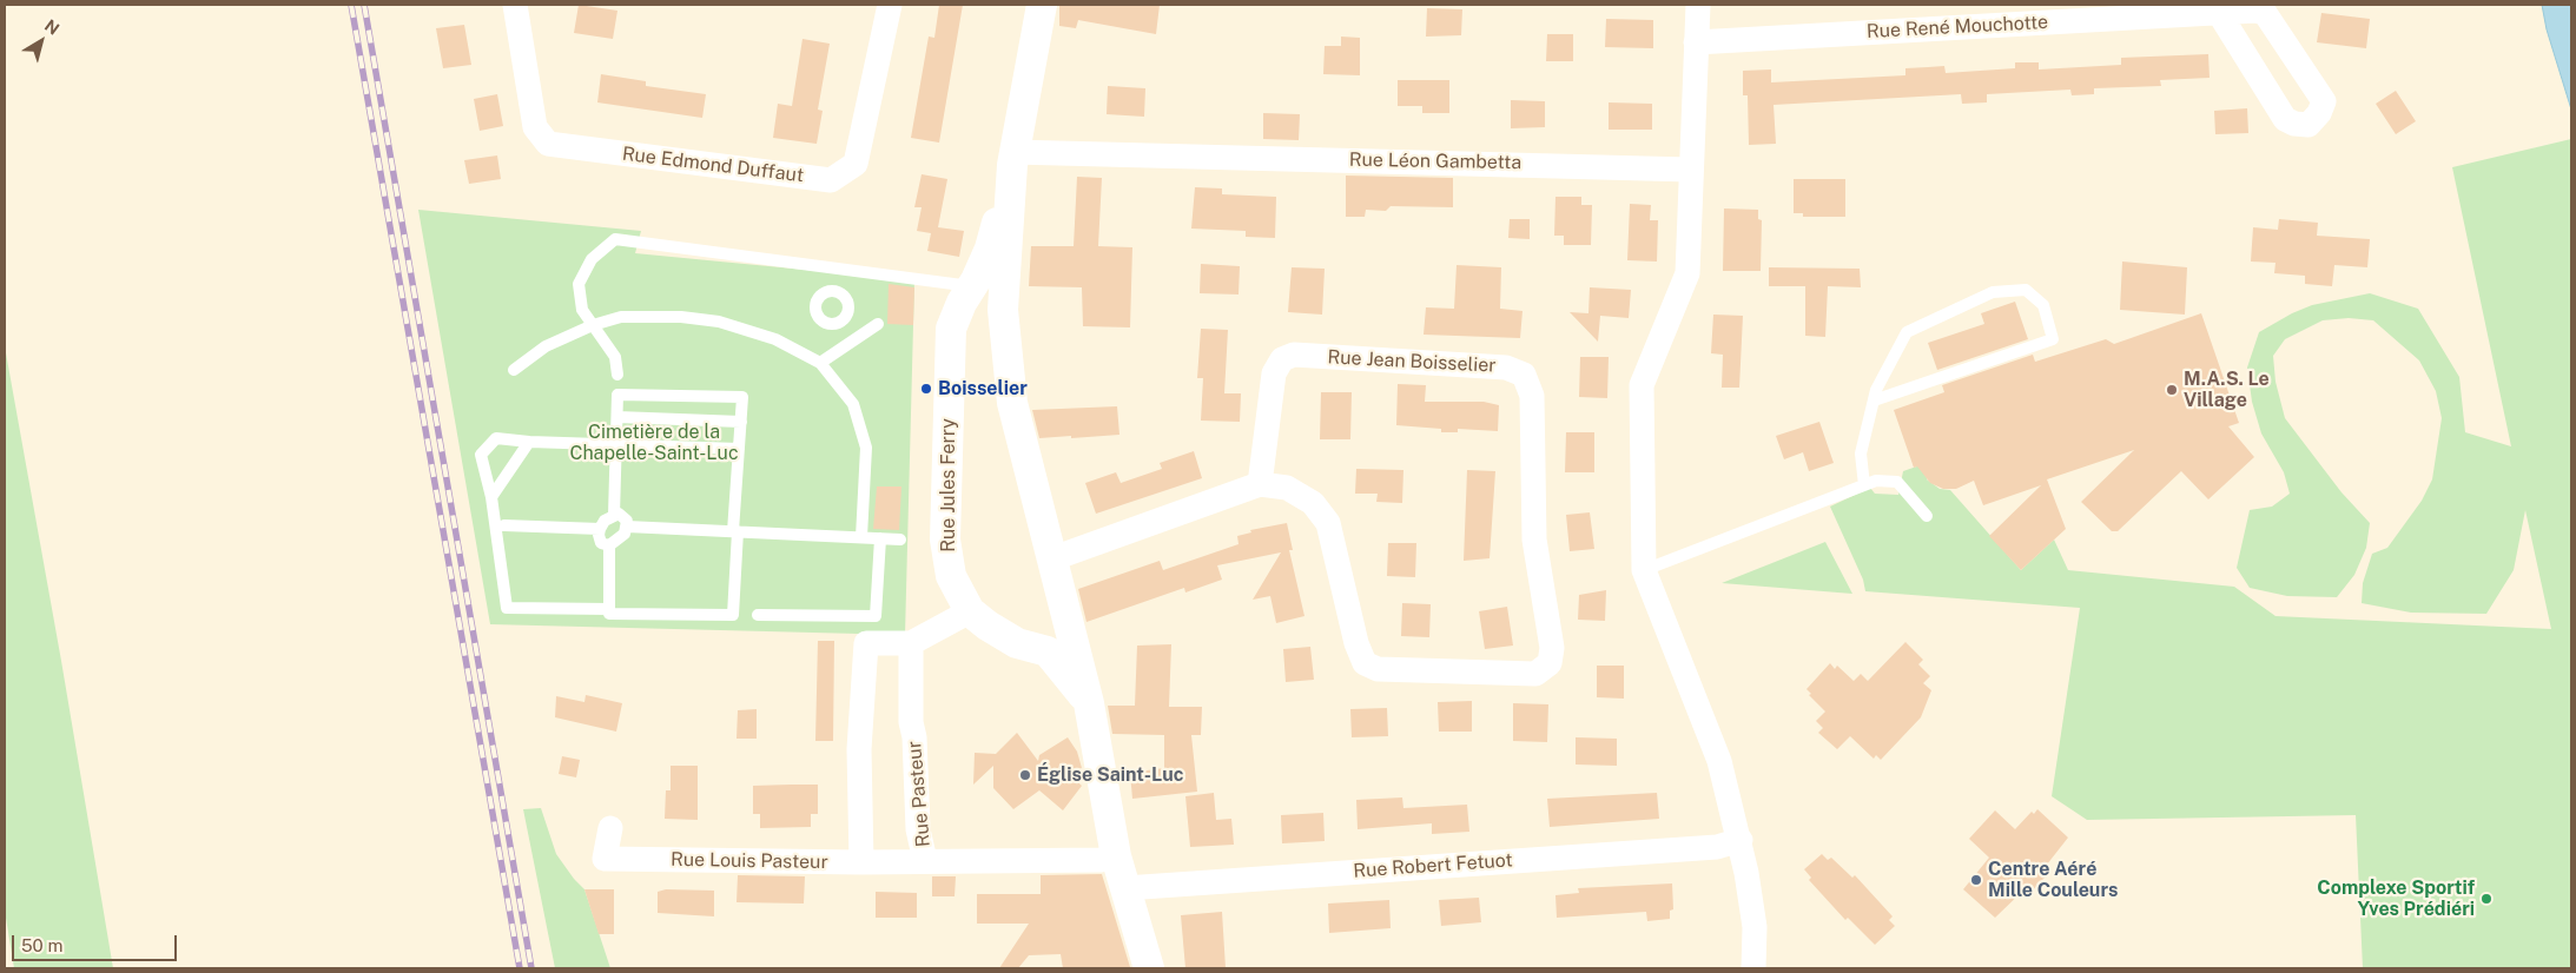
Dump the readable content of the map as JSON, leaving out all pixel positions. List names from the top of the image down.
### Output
{
  "streets": {
    "street": [
      "Rue René Mouchotte",
      "Rue Léon Gambetta",
      "Rue Edmond Duffaut",
      "Rue Jean Boisselier",
      "Rue Jules Ferry",
      "Rue Pasteur",
      "Rue Louis Pasteur",
      "Rue Robert Fetuot"
    ]
  },
  "crossings": [
    ["Rue Léon Gambetta", "Rue Jules Ferry"],
    ["Rue Jean Boisselier", "Rue Jules Ferry"],
    ["Rue Jules Ferry", "Rue Pasteur"],
    ["Rue Jules Ferry", "Rue Robert Fetuot"],
    ["Rue Pasteur", "Rue Louis Pasteur"]
  ],
  "parks": ["Cimetière de la Chapelle-Saint-Luc"],
  "places": [
    "Boisselier",
    "M.A.S. Le Village",
    "Église Saint-Luc",
    "Centre Aéré Mille Couleurs",
    "Complexe Sportif Yves Prédiéri"
  ],
  "scale_bar": "50 m",
  "north": "top right"
}
